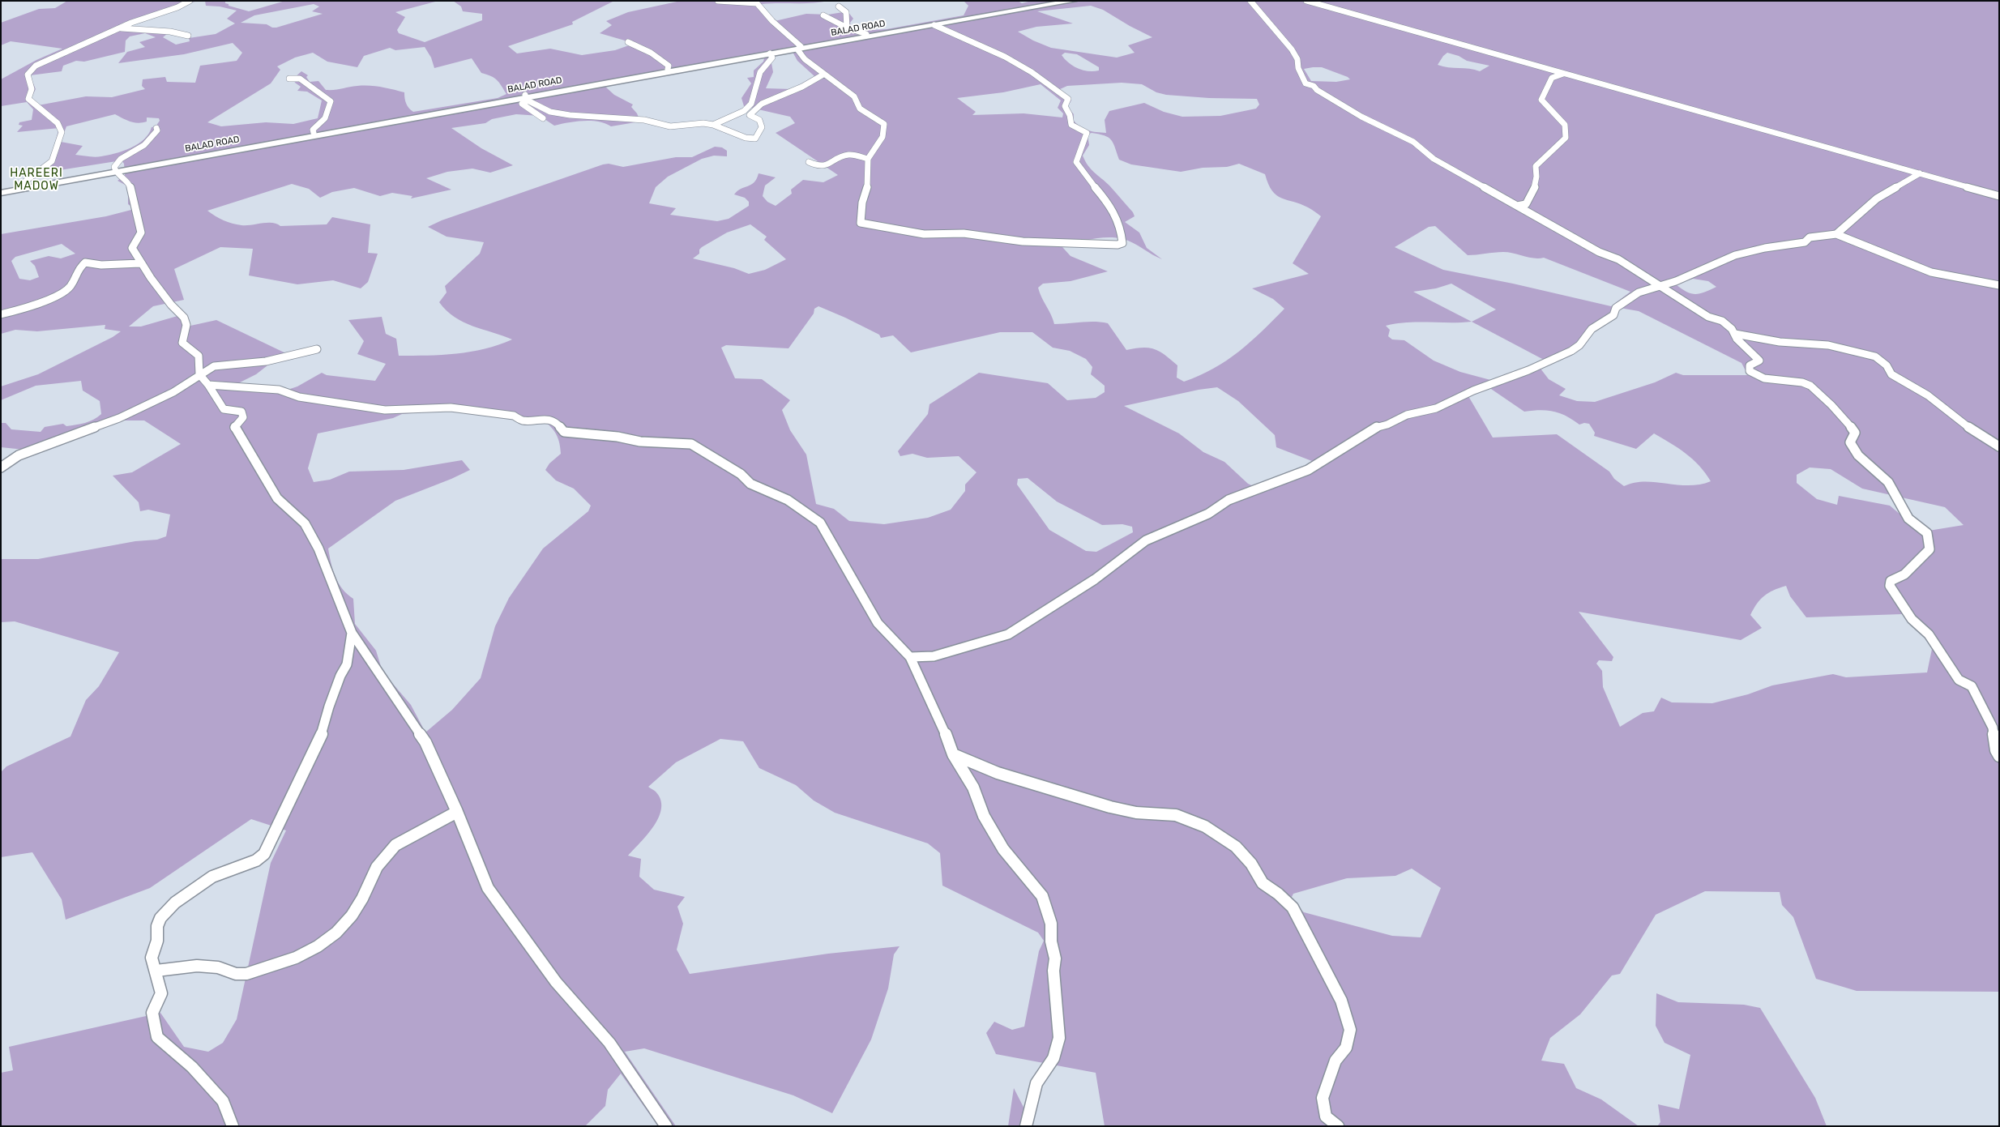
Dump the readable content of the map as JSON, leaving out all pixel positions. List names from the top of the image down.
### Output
{
  "streets": {
    "highway": ["BALAD ROAD"]
  },
  "districts": ["HAREERI MADOW"]
}
